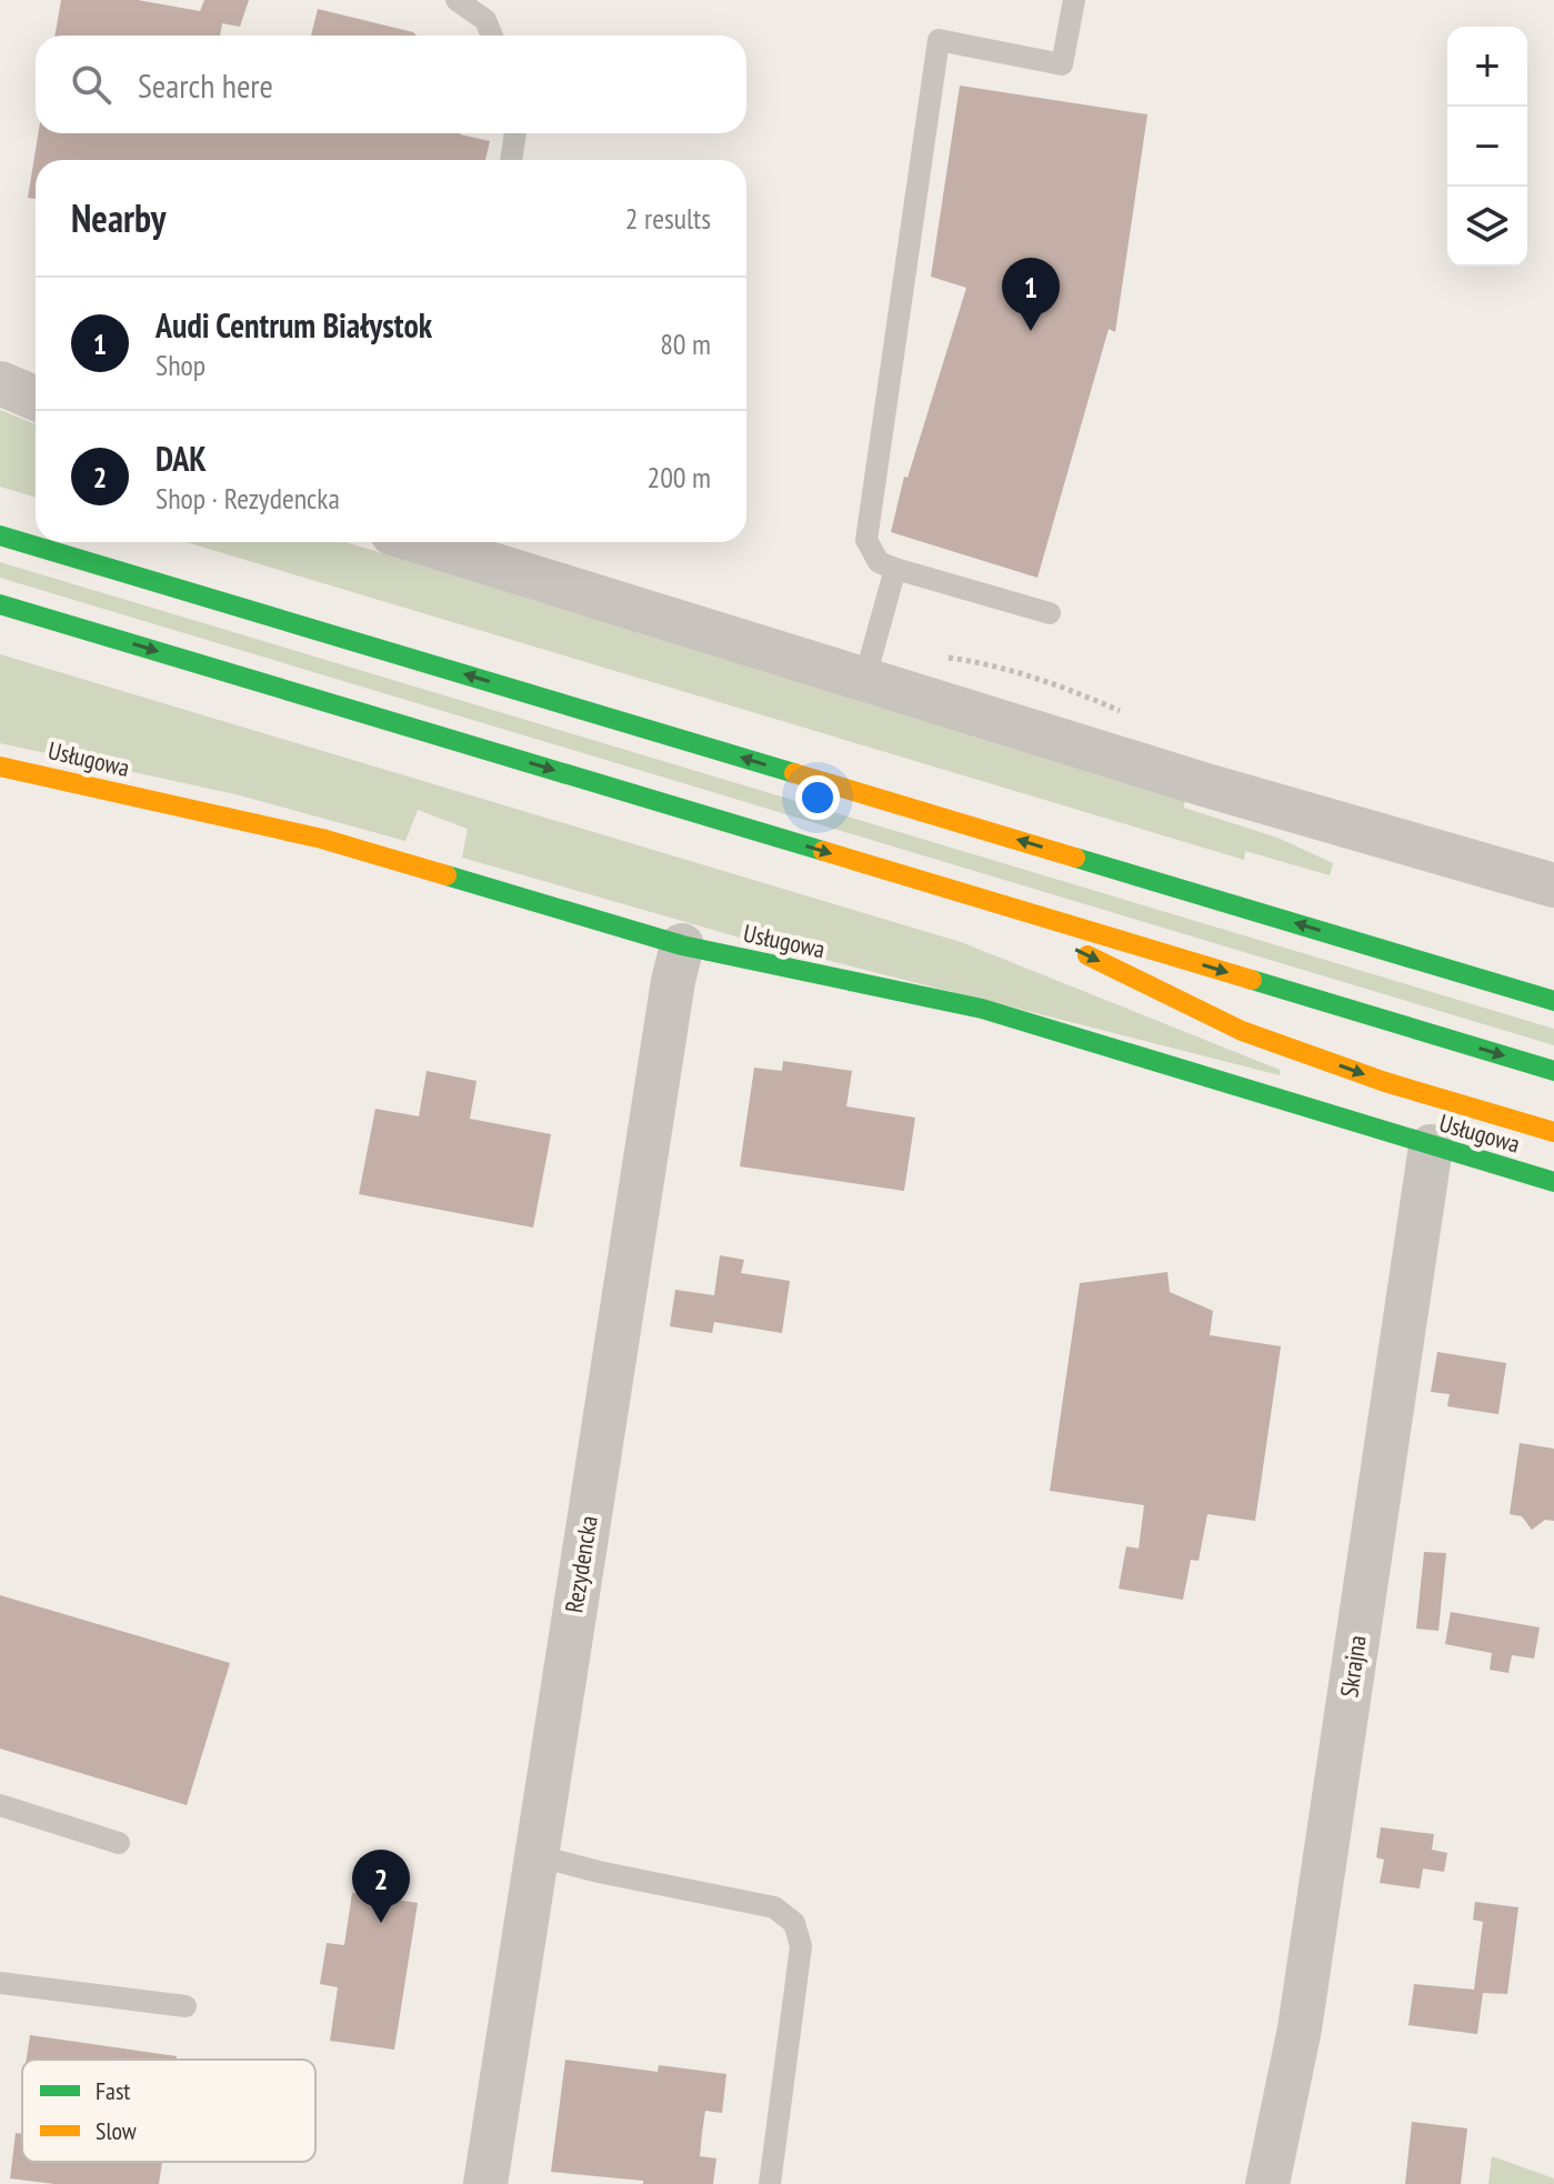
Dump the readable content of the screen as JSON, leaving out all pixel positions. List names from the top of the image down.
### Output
{
  "streets": {
    "main road": ["Usługowa"],
    "street": ["Rezydencka", "Skrajna"]
  },
  "crossings": [
    ["Usługowa", "Rezydencka"],
    ["Usługowa", "Skrajna"]
  ],
  "legend": ["Fast", "Slow"],
  "page": {
    "map_buttons": ["+", "−"],
    "search": "Search here",
    "heading": ["Nearby", "2 results"],
    "pins": ["1", "2"],
    "list": [
      {
        "mark": "1",
        "name": "Audi Centrum Białystok",
        "note": "Shop",
        "value": "80 m"
      },
      {
        "mark": "2",
        "name": "DAK",
        "note": "Shop · Rezydencka",
        "value": "200 m"
      }
    ]
  }
}
